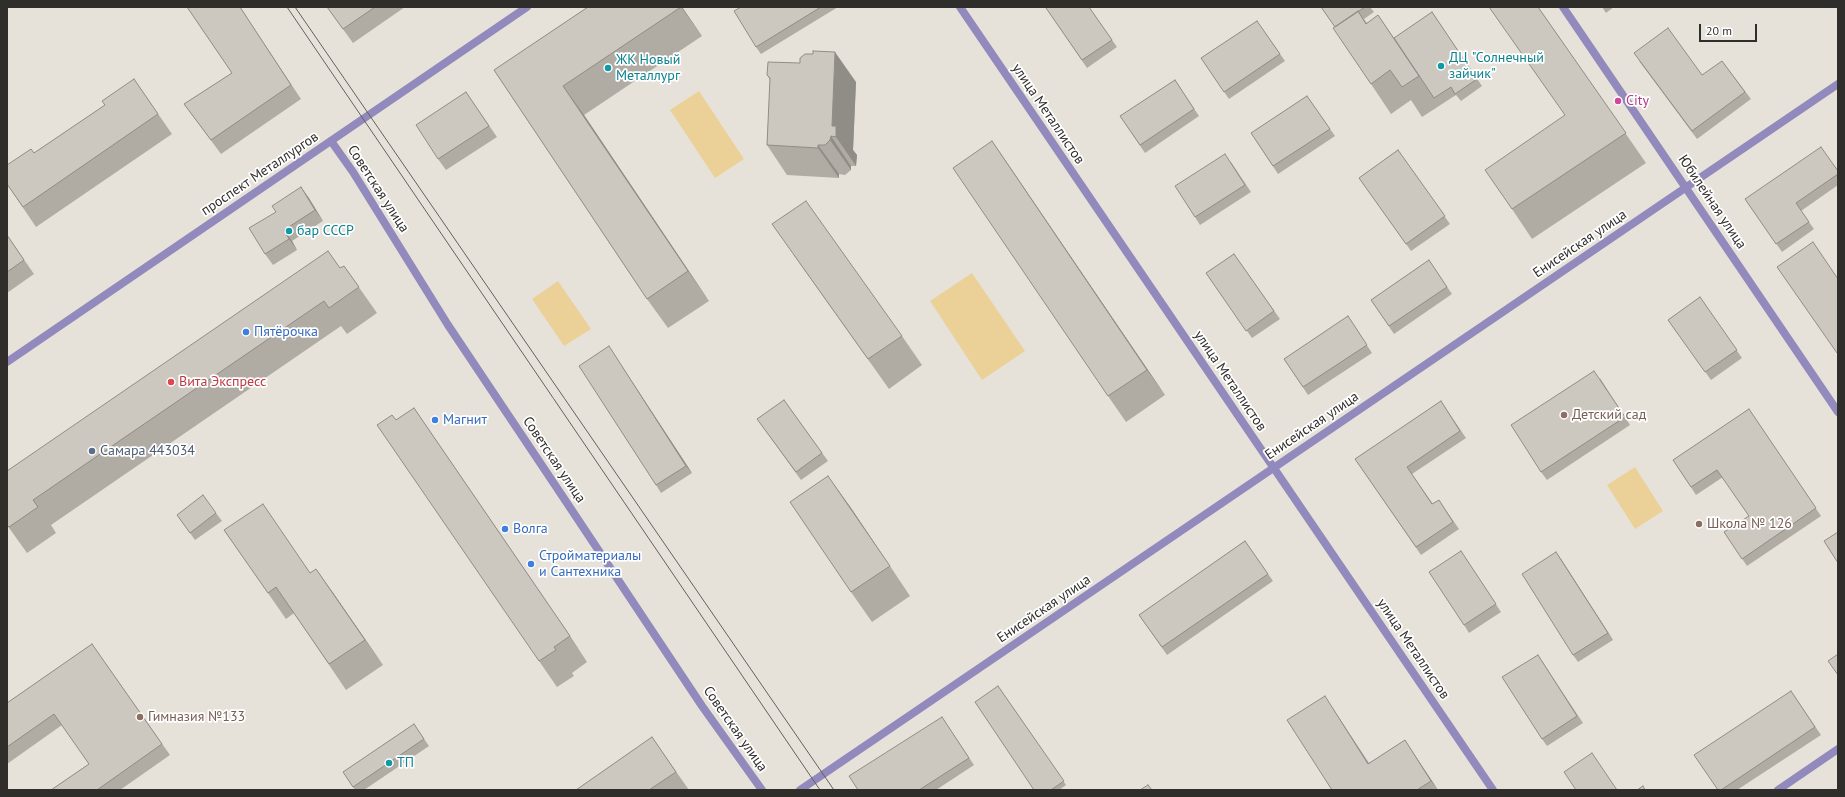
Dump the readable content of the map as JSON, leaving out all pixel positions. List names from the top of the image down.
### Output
{
  "streets": {
    "street": [
      "улица Металлистов",
      "проспект Металлургов",
      "Советская улица",
      "Юбилейная улица",
      "Енисейская улица"
    ]
  },
  "crossings": [
    ["улица Металлистов", "Енисейская улица"],
    ["проспект Металлургов", "Советская улица"],
    ["Юбилейная улица", "Енисейская улица"]
  ],
  "places": [
    "ДЦ \"Солнечный зайчик\"",
    "ЖК Новый Металлург",
    "City",
    "бар СССР",
    "Пятёрочка",
    "Вита Экспресс",
    "Детский сад",
    "Магнит",
    "Самара 443034",
    "Школа № 126",
    "Волга",
    "Стройматериалы и Сантехника",
    "Гимназия №133",
    "ТП"
  ],
  "scale_bar": "20 m"
}
